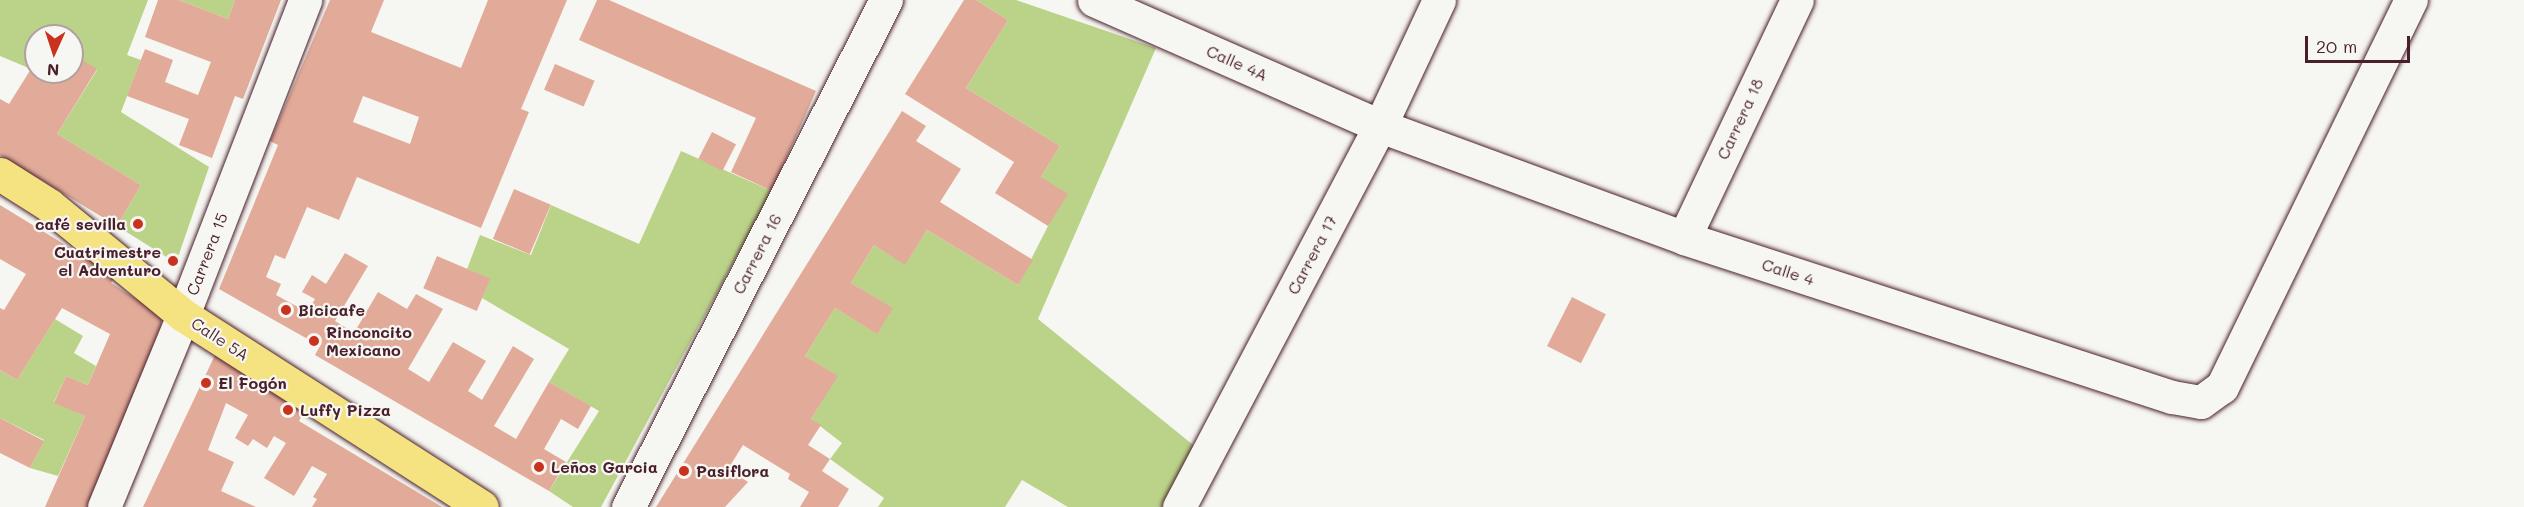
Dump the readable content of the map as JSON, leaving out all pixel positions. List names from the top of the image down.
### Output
{
  "streets": {
    "main road": ["Calle 5A"],
    "street": [
      "Calle 4A",
      "Carrera 18",
      "Carrera 15",
      "Carrera 16",
      "Carrera 17",
      "Calle 4"
    ]
  },
  "crossings": [
    ["Calle 4A", "Carrera 17"],
    ["Calle 4A", "Calle 4"],
    ["Carrera 18", "Calle 4"],
    ["Carrera 15", "Calle 5A"],
    ["Carrera 17", "Calle 4"]
  ],
  "places": [
    "café sevilla",
    "Cuatrimestre el Adventuro",
    "Bicicafe",
    "Rinconcito Mexicano",
    "El Fogón",
    "Luffy Pizza",
    "Leños Garcia",
    "Pasiflora"
  ],
  "scale_bar": "20 m",
  "north": "bottom"
}
